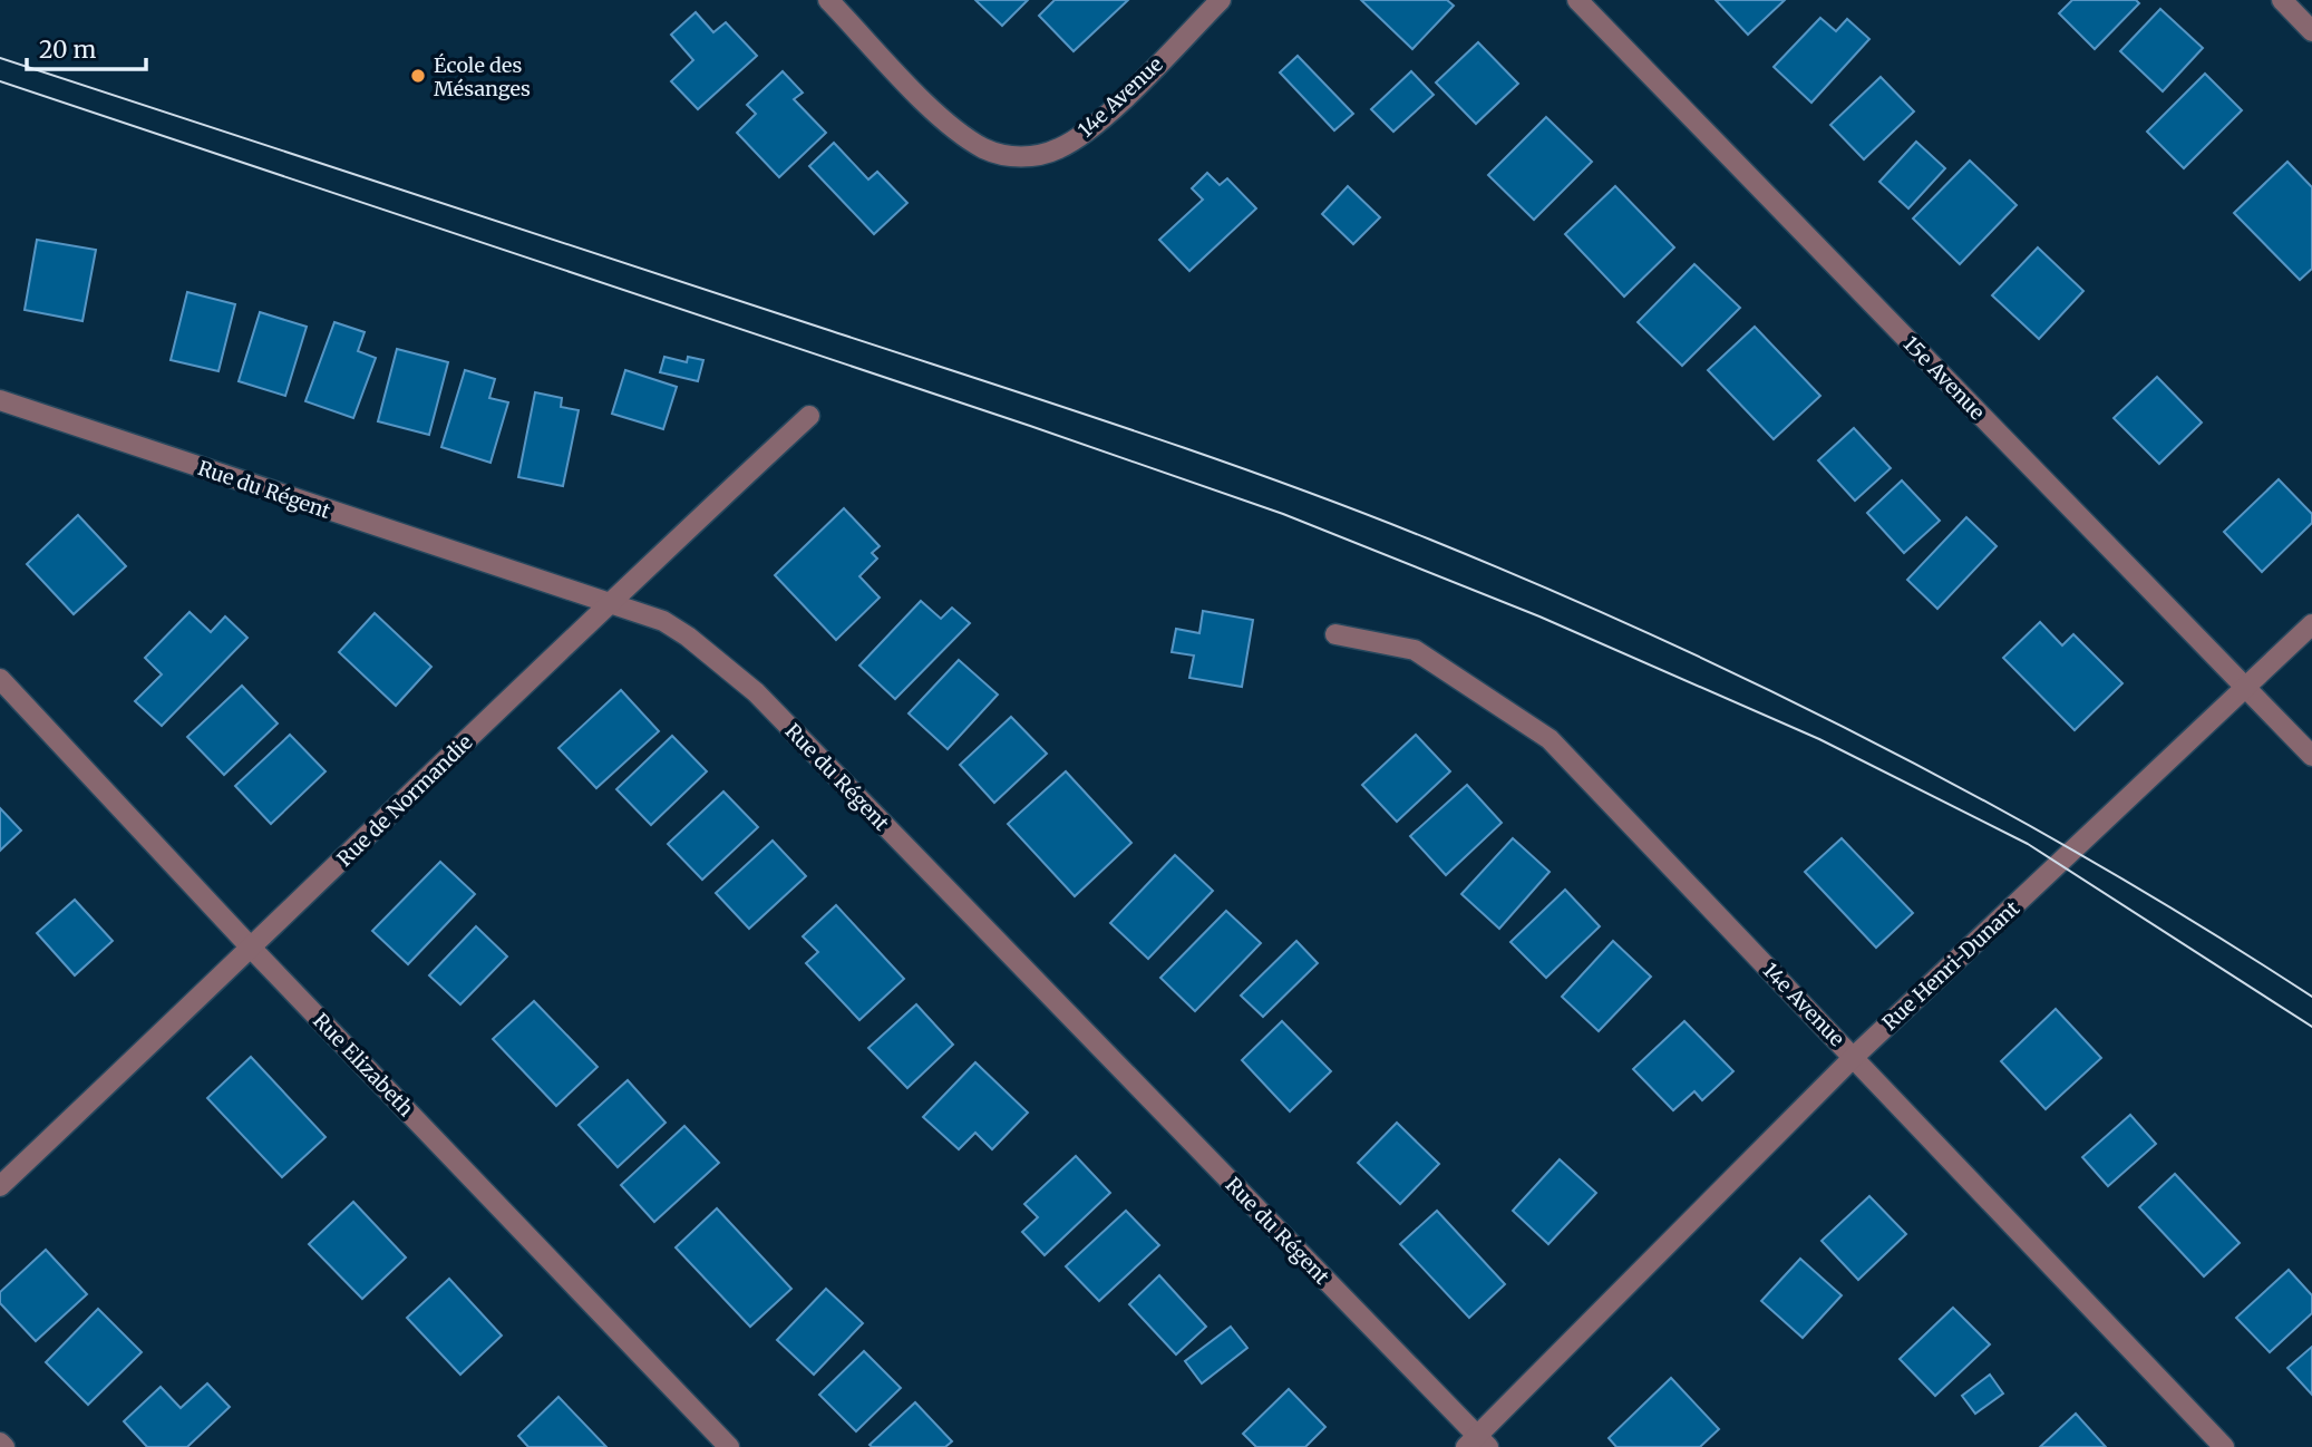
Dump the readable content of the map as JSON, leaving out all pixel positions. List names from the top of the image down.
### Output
{
  "streets": {
    "street": [
      "14e Avenue",
      "15e Avenue",
      "Rue du Régent",
      "Rue de Normandie",
      "Rue Henri-Dunant",
      "Rue Elizabeth"
    ]
  },
  "crossings": [
    ["14e Avenue", "Rue Henri-Dunant"],
    ["15e Avenue", "Rue Henri-Dunant"],
    ["Rue du Régent", "Rue de Normandie"],
    ["Rue du Régent", "Rue Henri-Dunant"],
    ["Rue de Normandie", "Rue Elizabeth"]
  ],
  "places": ["École des Mésanges"],
  "scale_bar": "20 m"
}
